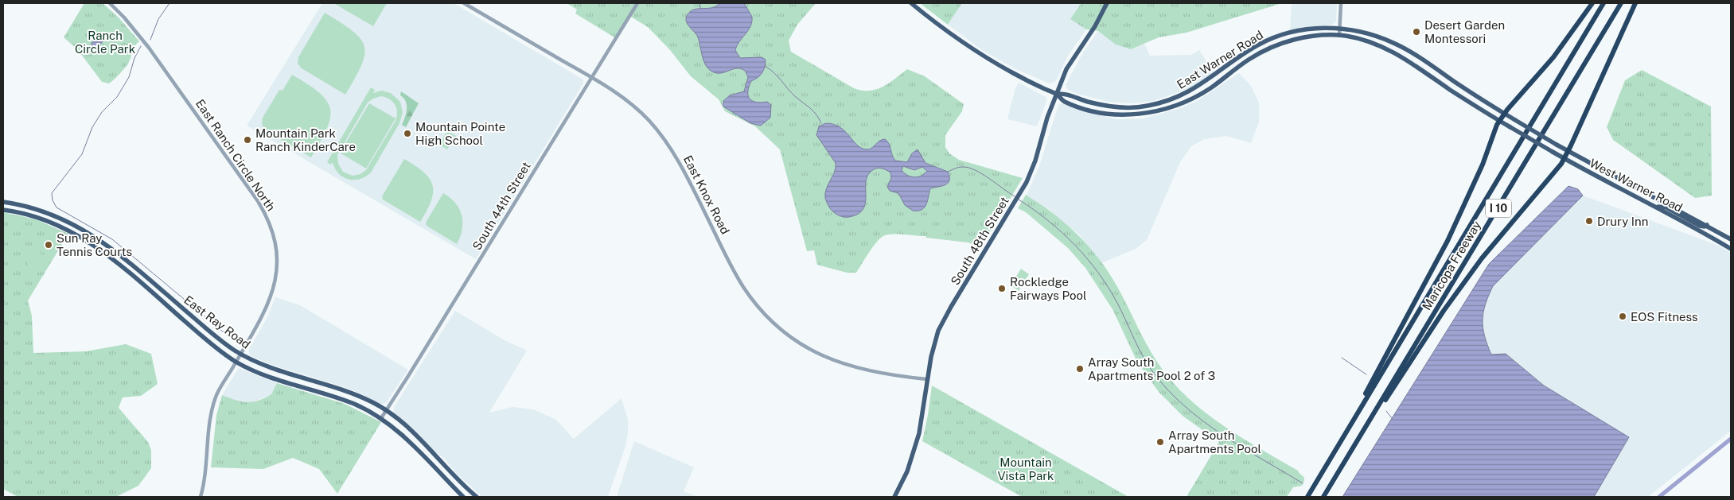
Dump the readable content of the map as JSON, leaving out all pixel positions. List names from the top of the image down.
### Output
{
  "streets": {
    "highway": ["I 10", "Maricopa Freeway"],
    "main road": [
      "East Warner Road",
      "West Warner Road",
      "South 48th Street",
      "East Ray Road"
    ],
    "street": ["East Ranch Circle North", "East Knox Road", "South 44th Street"]
  },
  "crossings": [
    ["East Warner Road", "West Warner Road"],
    ["East Warner Road", "South 48th Street"],
    ["East Ranch Circle North", "East Ray Road"],
    ["East Knox Road", "South 44th Street"],
    ["East Knox Road", "South 48th Street"],
    ["South 44th Street", "East Ray Road"]
  ],
  "parks": ["Ranch Circle Park", "Mountain Vista Park"],
  "places": [
    "Desert Garden Montessori",
    "Mountain Pointe High School",
    "Mountain Park Ranch KinderCare",
    "Drury Inn",
    "Sun Ray Tennis Courts",
    "Rockledge Fairways Pool",
    "EOS Fitness",
    "Array South Apartments Pool 2 of 3",
    "Array South Apartments Pool"
  ]
}
